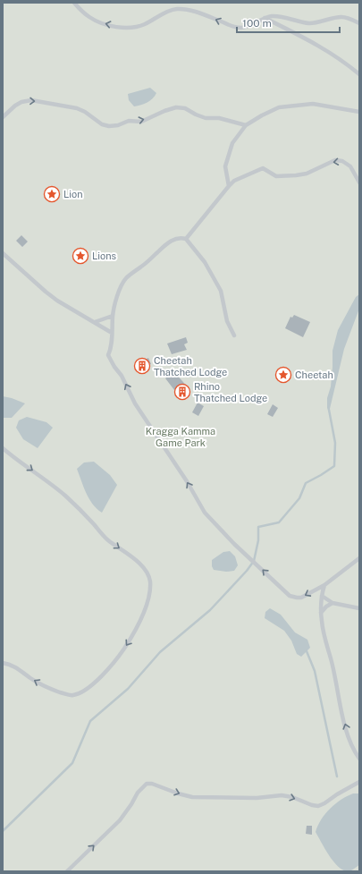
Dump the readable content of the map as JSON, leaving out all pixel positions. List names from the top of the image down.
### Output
{
  "parks": ["Kragga Kamma Game Park"],
  "places": {
    "place": ["Lion", "Lions", "Cheetah"],
    "building": ["Cheetah Thatched Lodge", "Rhino Thatched Lodge"]
  },
  "scale_bar": "100 m"
}
